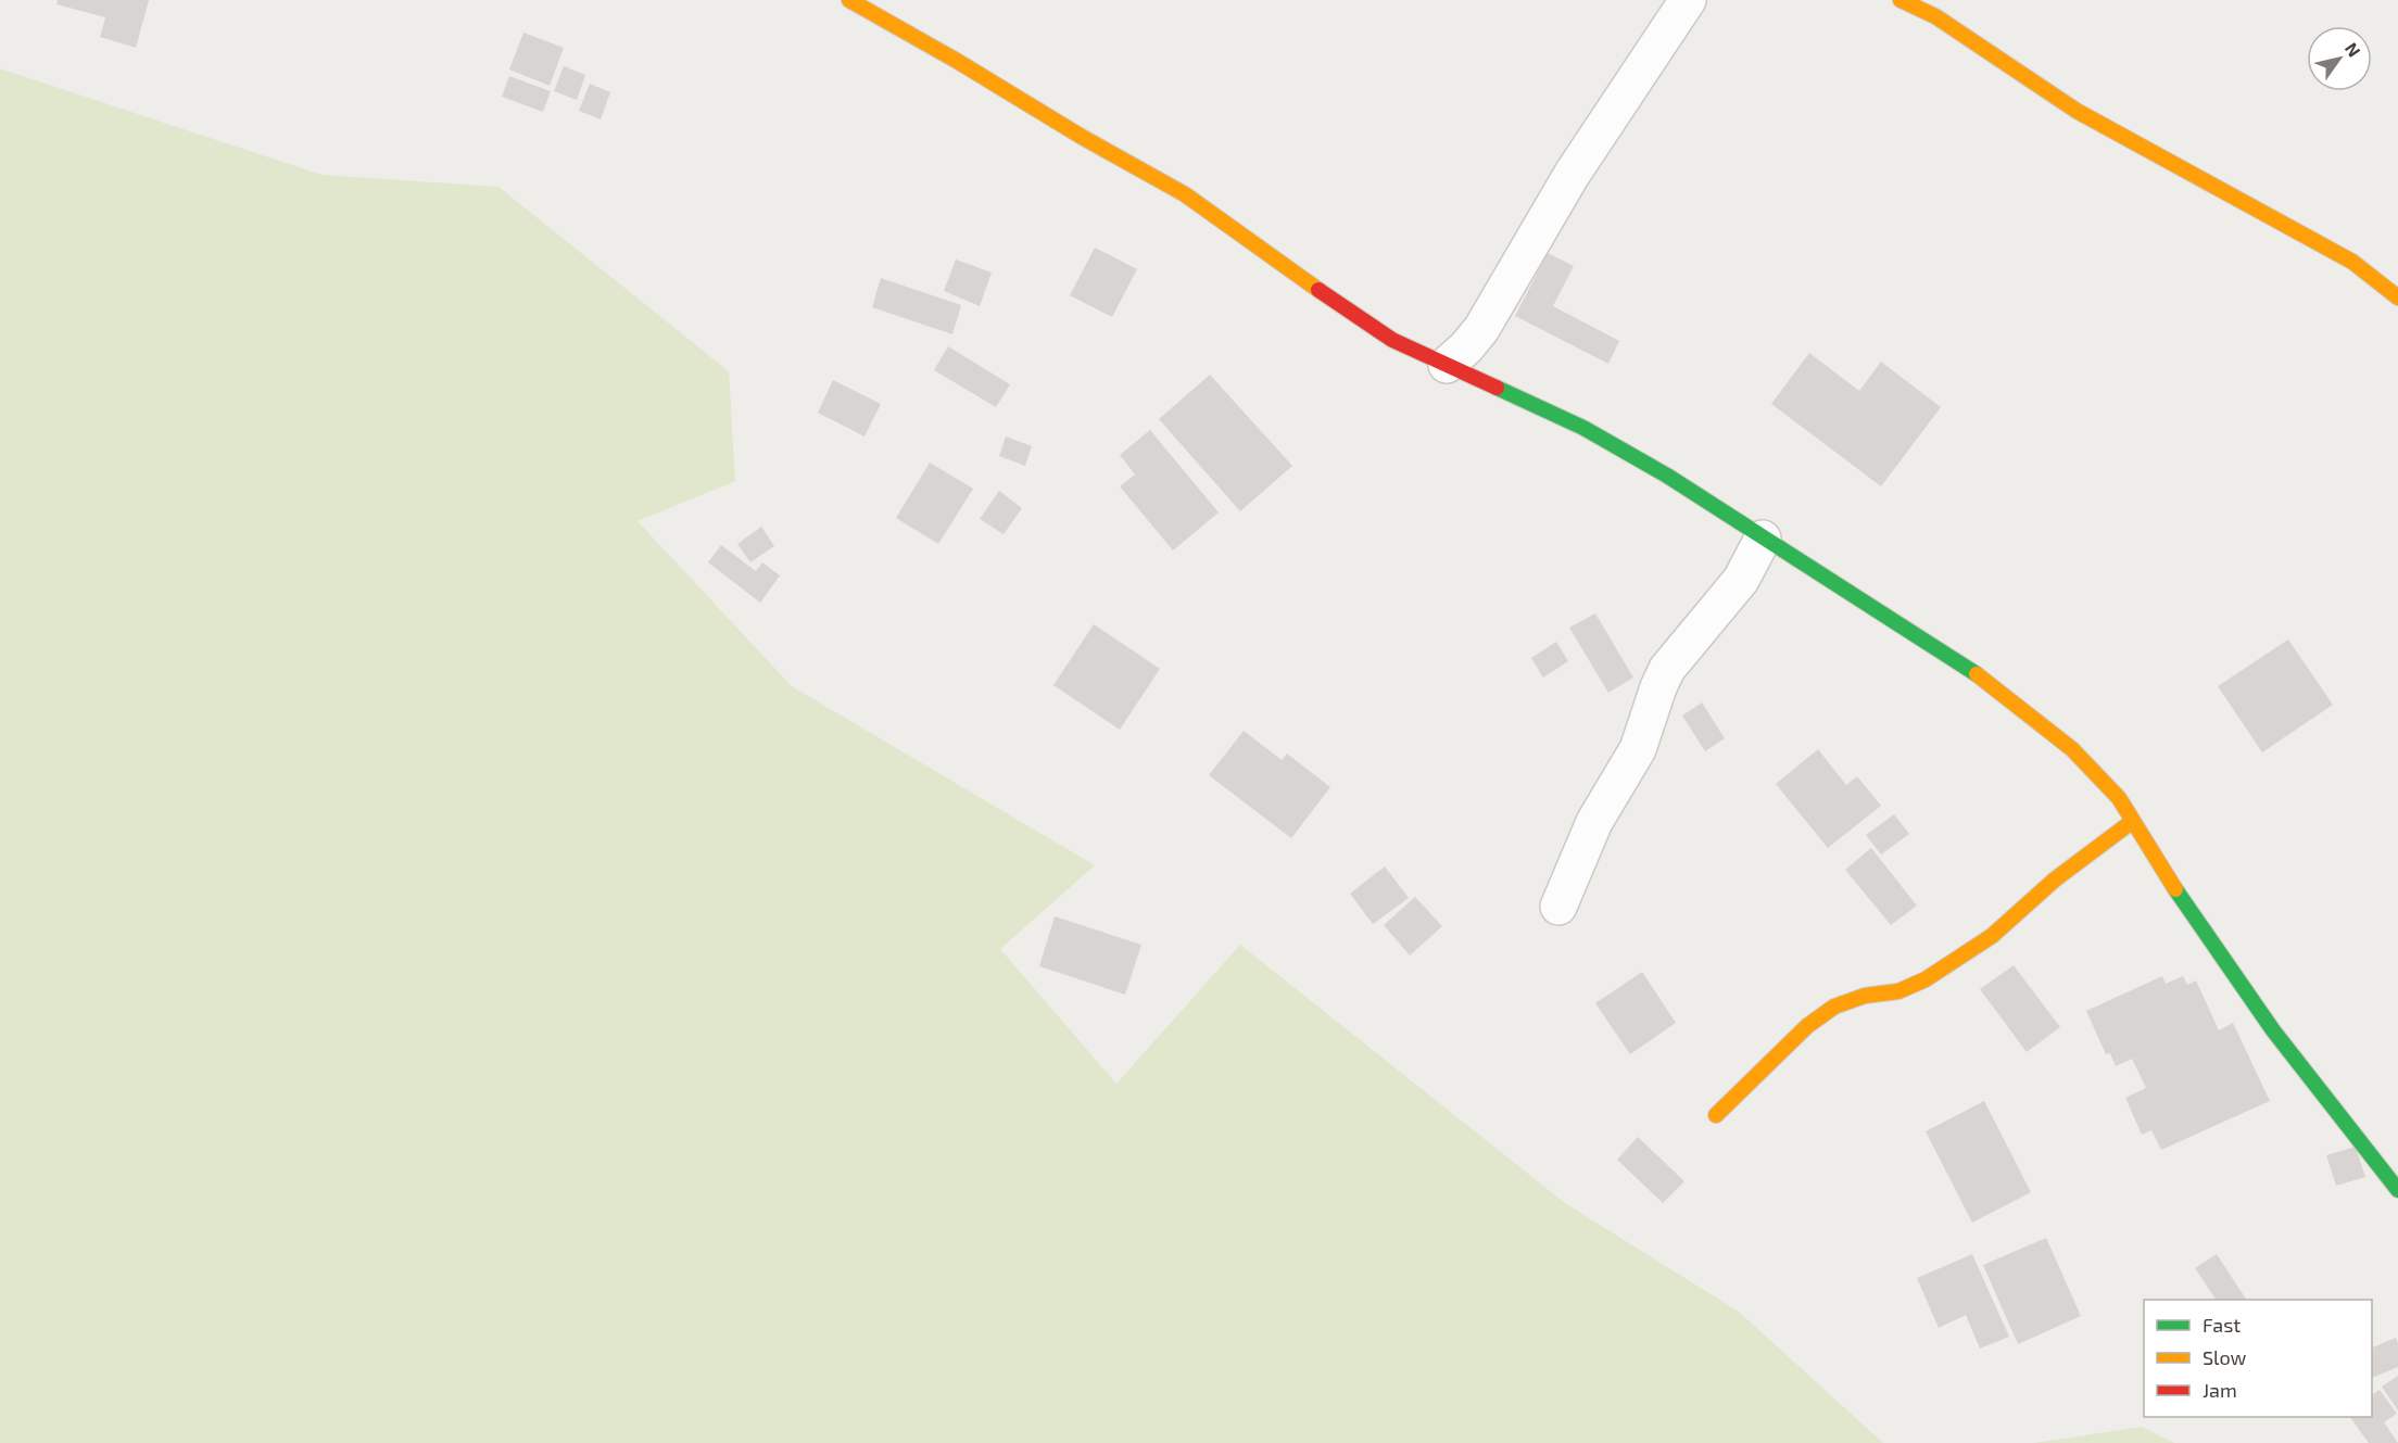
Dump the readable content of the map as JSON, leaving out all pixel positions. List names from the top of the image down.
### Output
{
  "legend": ["Fast", "Slow", "Jam"],
  "north": "top right"
}
